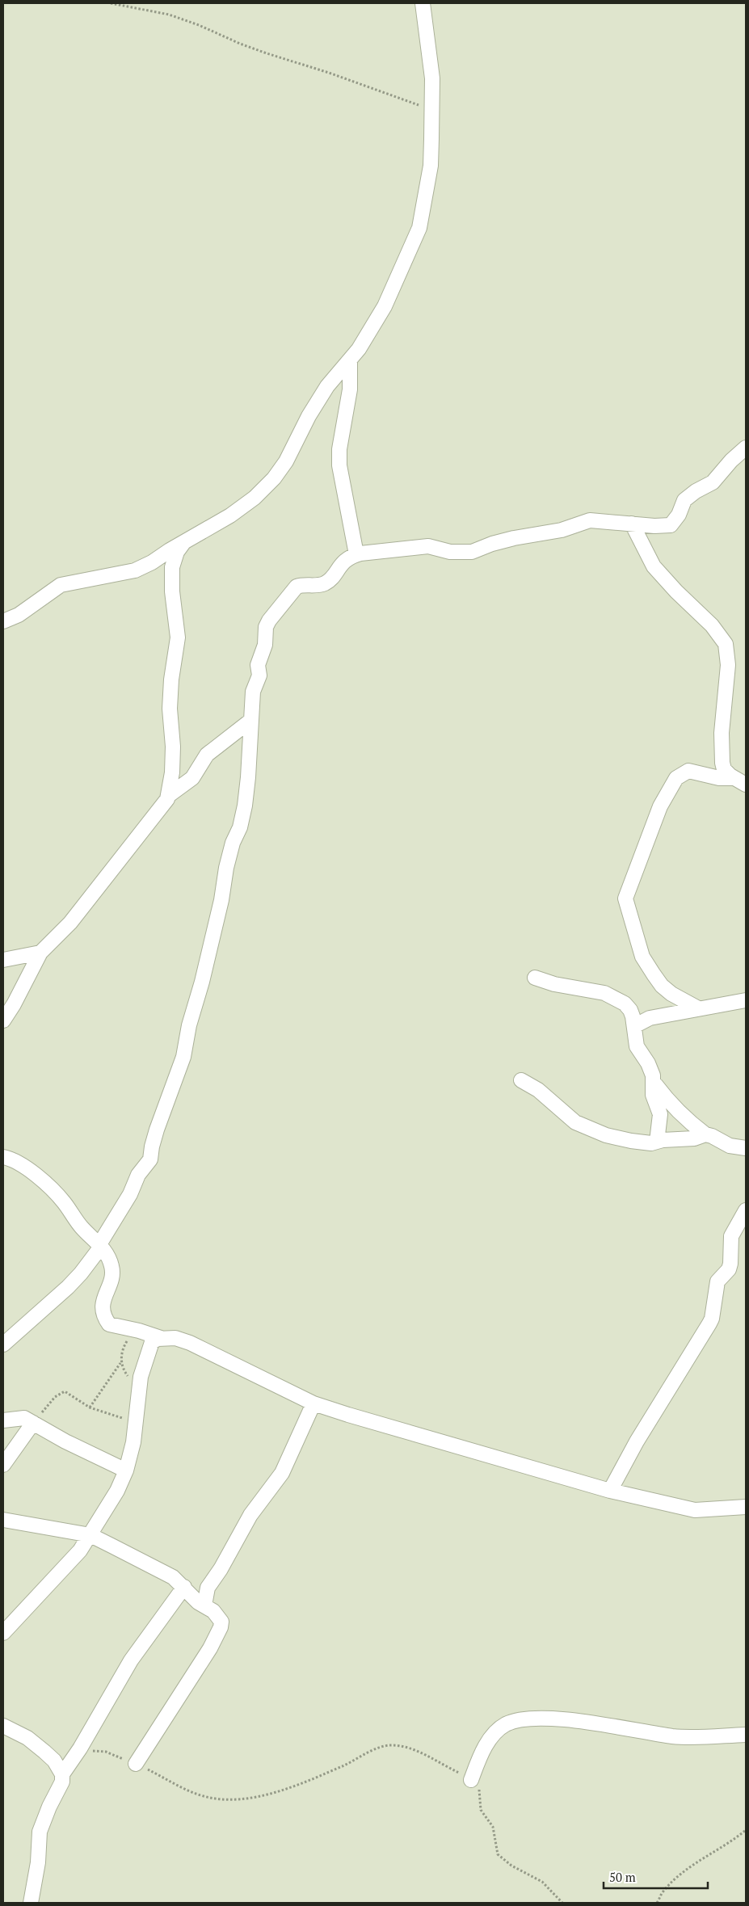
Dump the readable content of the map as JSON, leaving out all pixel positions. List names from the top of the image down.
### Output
{
  "scale_bar": "50 m"
}
